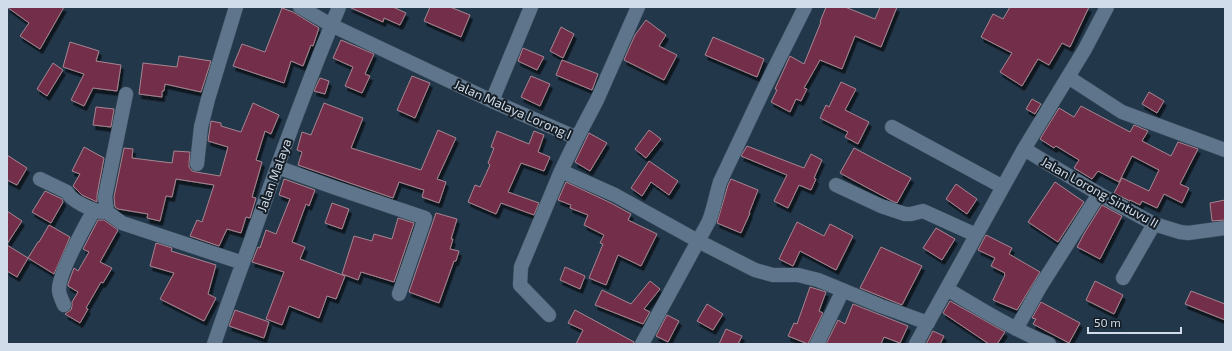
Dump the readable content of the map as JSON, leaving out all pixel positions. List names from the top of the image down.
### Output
{
  "streets": {
    "street": ["Jalan Malaya Lorong I", "Jalan Malaya", "Jalan Lorong Sintuvu II"]
  },
  "crossings": [
    ["Jalan Malaya Lorong I", "Jalan Malaya"]
  ],
  "scale_bar": "50 m"
}
